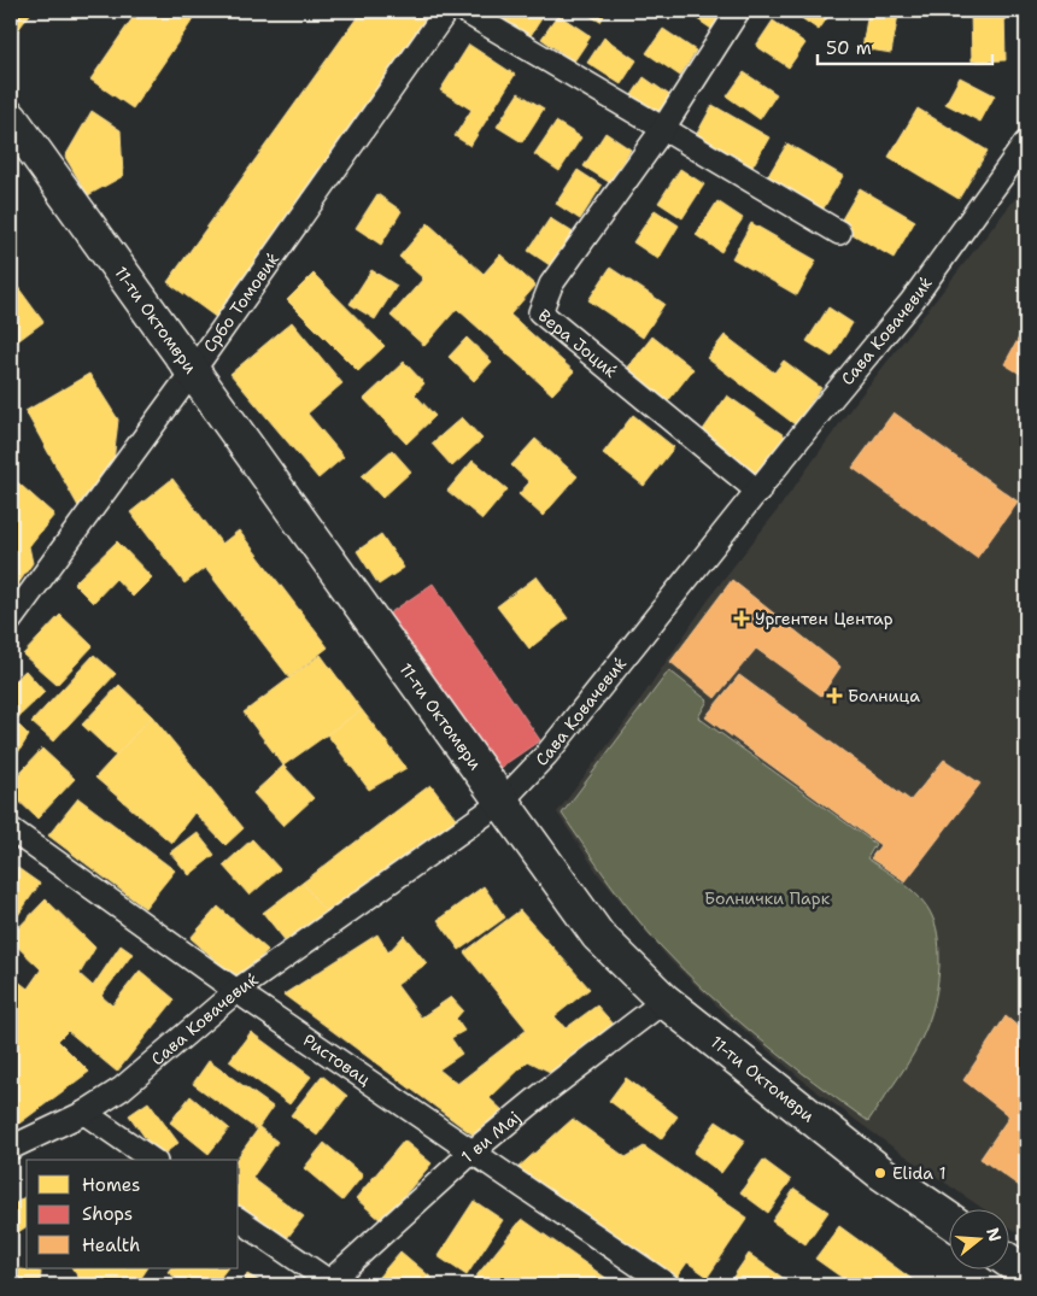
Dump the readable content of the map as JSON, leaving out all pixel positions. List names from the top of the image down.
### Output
{
  "streets": {
    "main road": ["11-ти Октомври"],
    "street": [
      "Србо Томовиќ",
      "Сава Ковачевиќ",
      "Вера Јоциќ",
      "Ристовац",
      "1 ви Мај"
    ]
  },
  "crossings": [
    ["Србо Томовиќ", "11-ти Октомври"],
    ["11-ти Октомври", "Сава Ковачевиќ"],
    ["11-ти Октомври", "1 ви Мај"],
    ["Сава Ковачевиќ", "Вера Јоциќ"],
    ["Сава Ковачевиќ", "Ристовац"],
    ["Ристовац", "1 ви Мај"]
  ],
  "parks": ["Болнички Парк"],
  "places": {
    "health": ["Ургентен Центар", "Болница"],
    "other": ["Elida 1"]
  },
  "legend": ["Homes", "Shops", "Health"],
  "scale_bar": "50 m",
  "north": "right"
}
